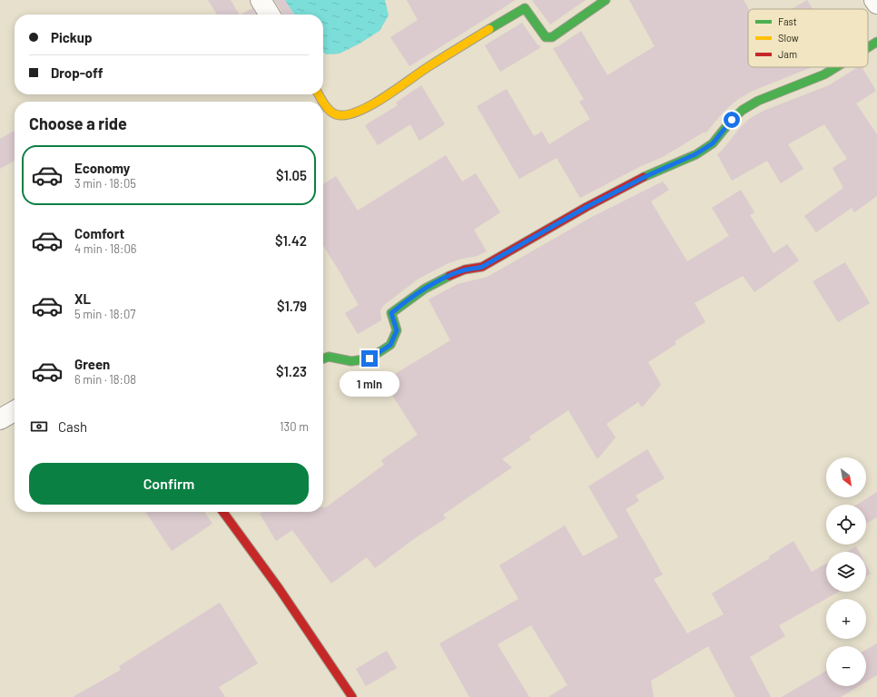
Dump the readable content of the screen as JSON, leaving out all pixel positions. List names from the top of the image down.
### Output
{
  "legend": ["Fast", "Slow", "Jam"],
  "north": "bottom right",
  "page": {
    "banner": ["Pickup", "Drop-off"],
    "heading": "Choose a ride",
    "list": [
      {
        "name": "Economy",
        "note": "3 min · 18:05",
        "value": "$1.05"
      },
      {
        "name": "Comfort",
        "note": "4 min · 18:06",
        "value": "$1.42"
      },
      {
        "name": "XL",
        "note": "5 min · 18:07",
        "value": "$1.79"
      },
      {
        "name": "Green",
        "note": "6 min · 18:08",
        "value": "$1.23"
      }
    ],
    "bubble": "1 min",
    "pay": ["Cash", "130 m"],
    "buttons": "Confirm",
    "map_buttons": ["+", "−"]
  }
}
